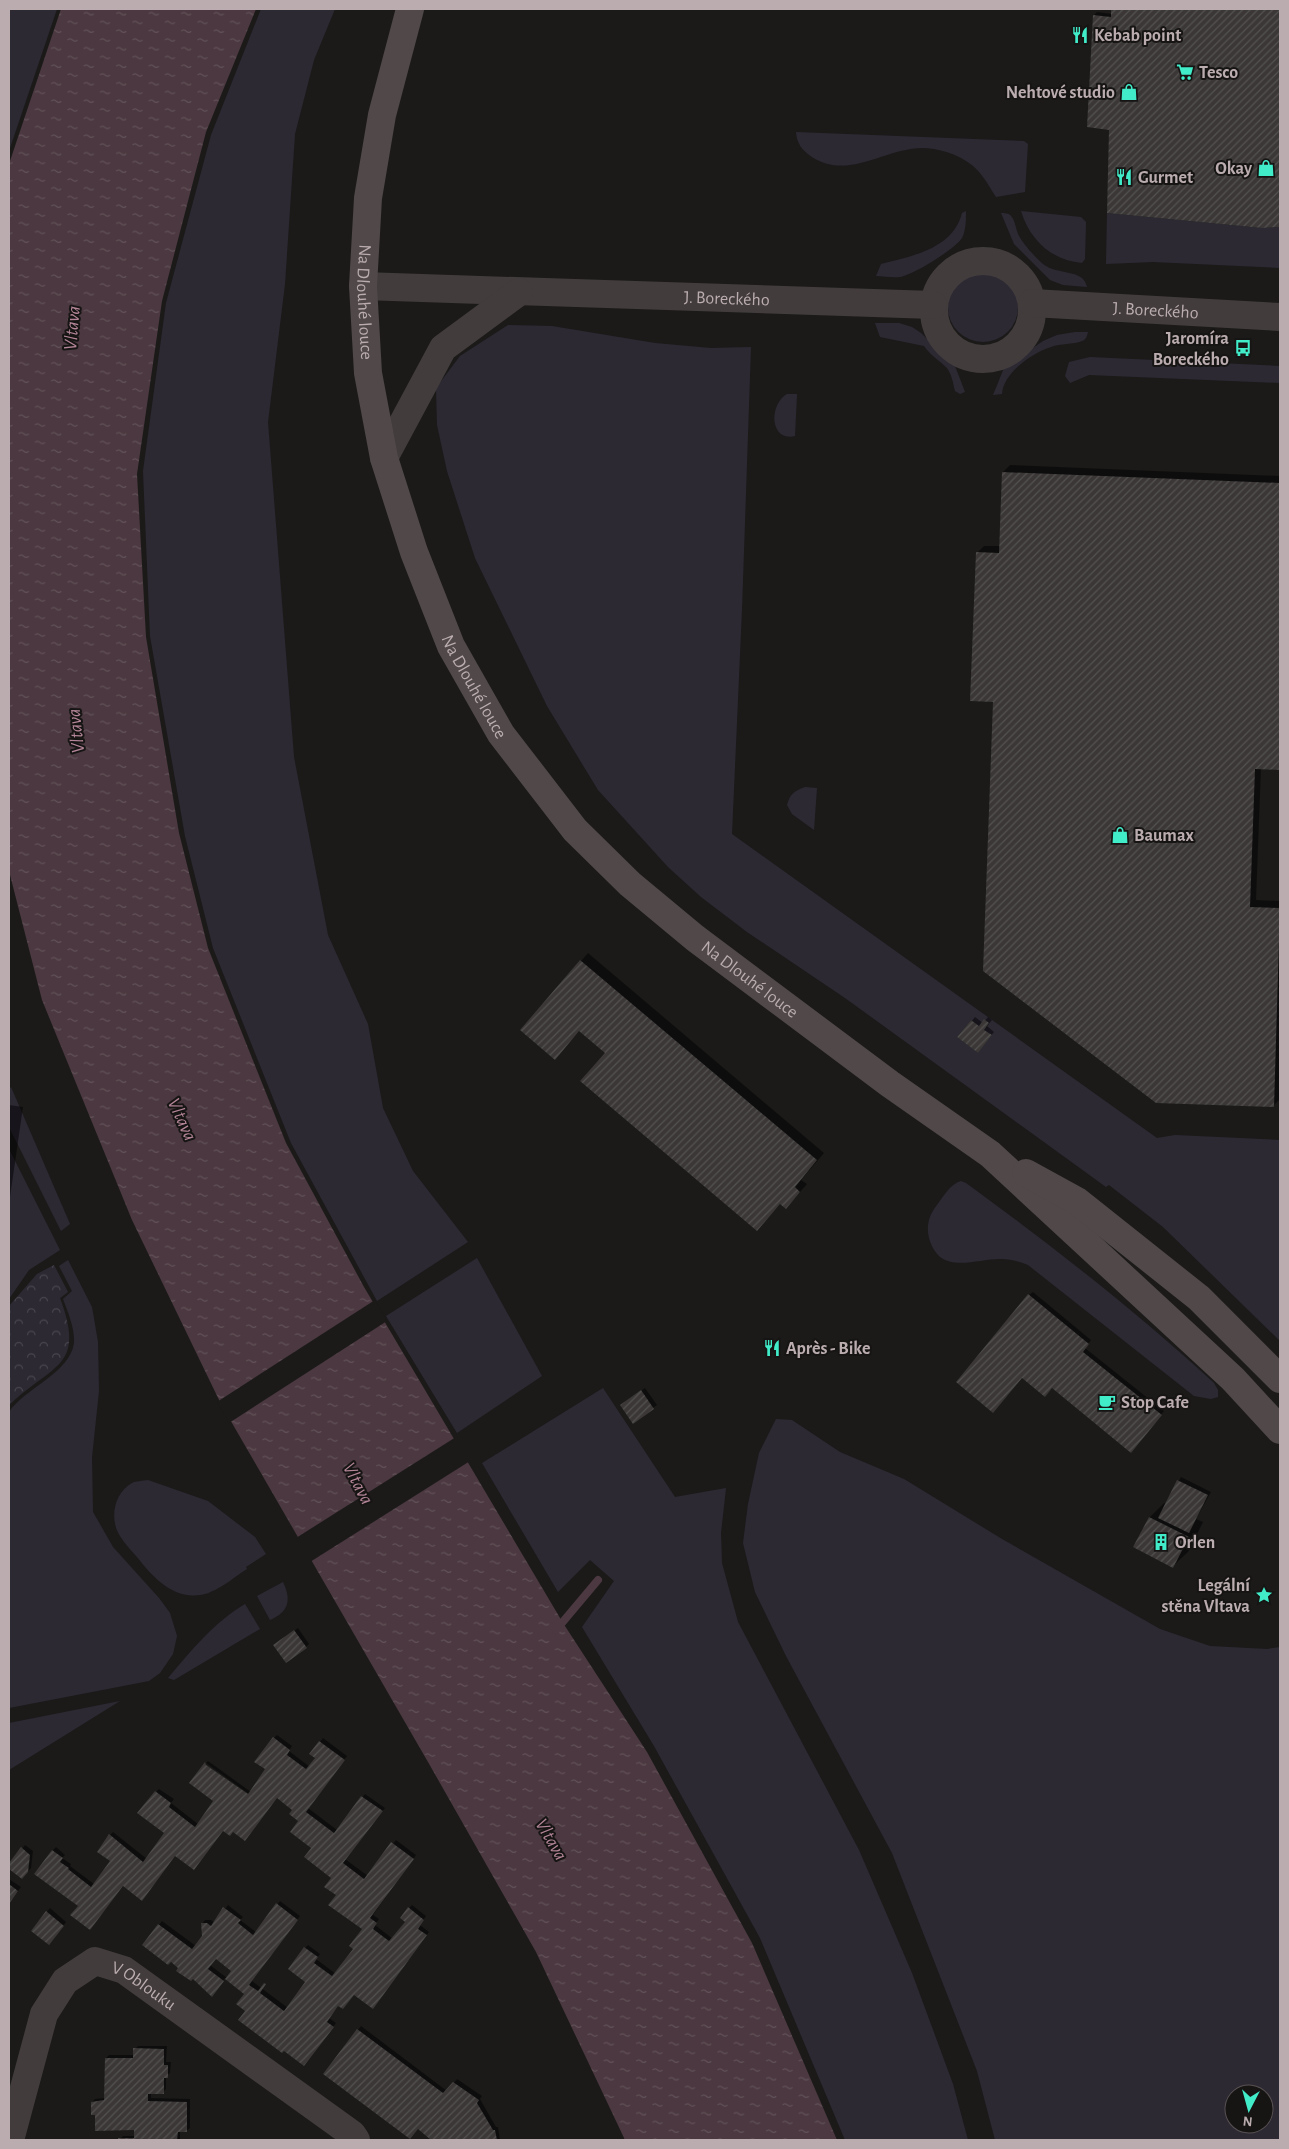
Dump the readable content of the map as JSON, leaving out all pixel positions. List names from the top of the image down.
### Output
{
  "streets": {
    "main road": ["Na Dlouhé louce"],
    "street": ["J. Boreckého", "V Oblouku"]
  },
  "crossings": [
    ["J. Boreckého", "Na Dlouhé louce"]
  ],
  "water": ["Vltava"],
  "places": {
    "restaurant": ["Kebab point", "Gurmet", "Après - Bike"],
    "supermarket": ["Tesco"],
    "shop": ["Nehtové studio", "Okay", "Baumax"],
    "bus stop": ["Jaromíra Boreckého"],
    "cafe": ["Stop Cafe"],
    "building": ["Orlen"],
    "place": ["Legální stěna Vltava"]
  },
  "north": "bottom"
}
